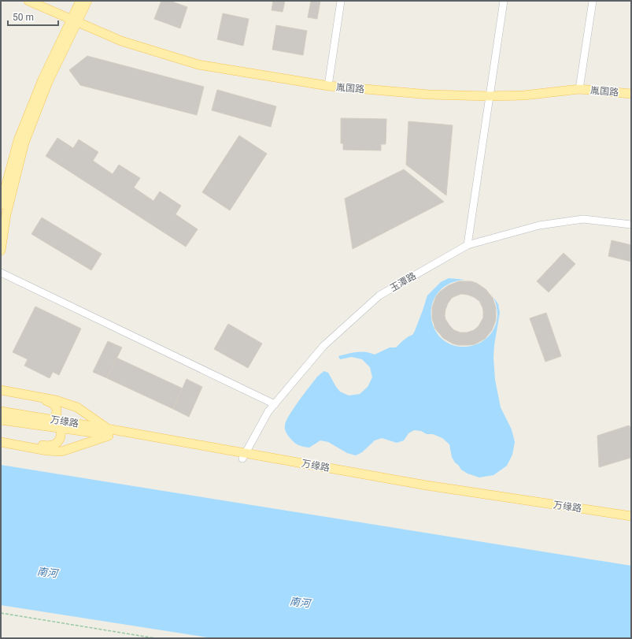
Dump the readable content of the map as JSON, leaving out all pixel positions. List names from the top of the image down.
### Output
{
  "streets": {
    "main road": ["胤国路", "万缘路"],
    "street": ["玉潭路"]
  },
  "crossings": [
    ["玉潭路", "万缘路"]
  ],
  "water": ["南河"],
  "scale_bar": "50 m"
}
